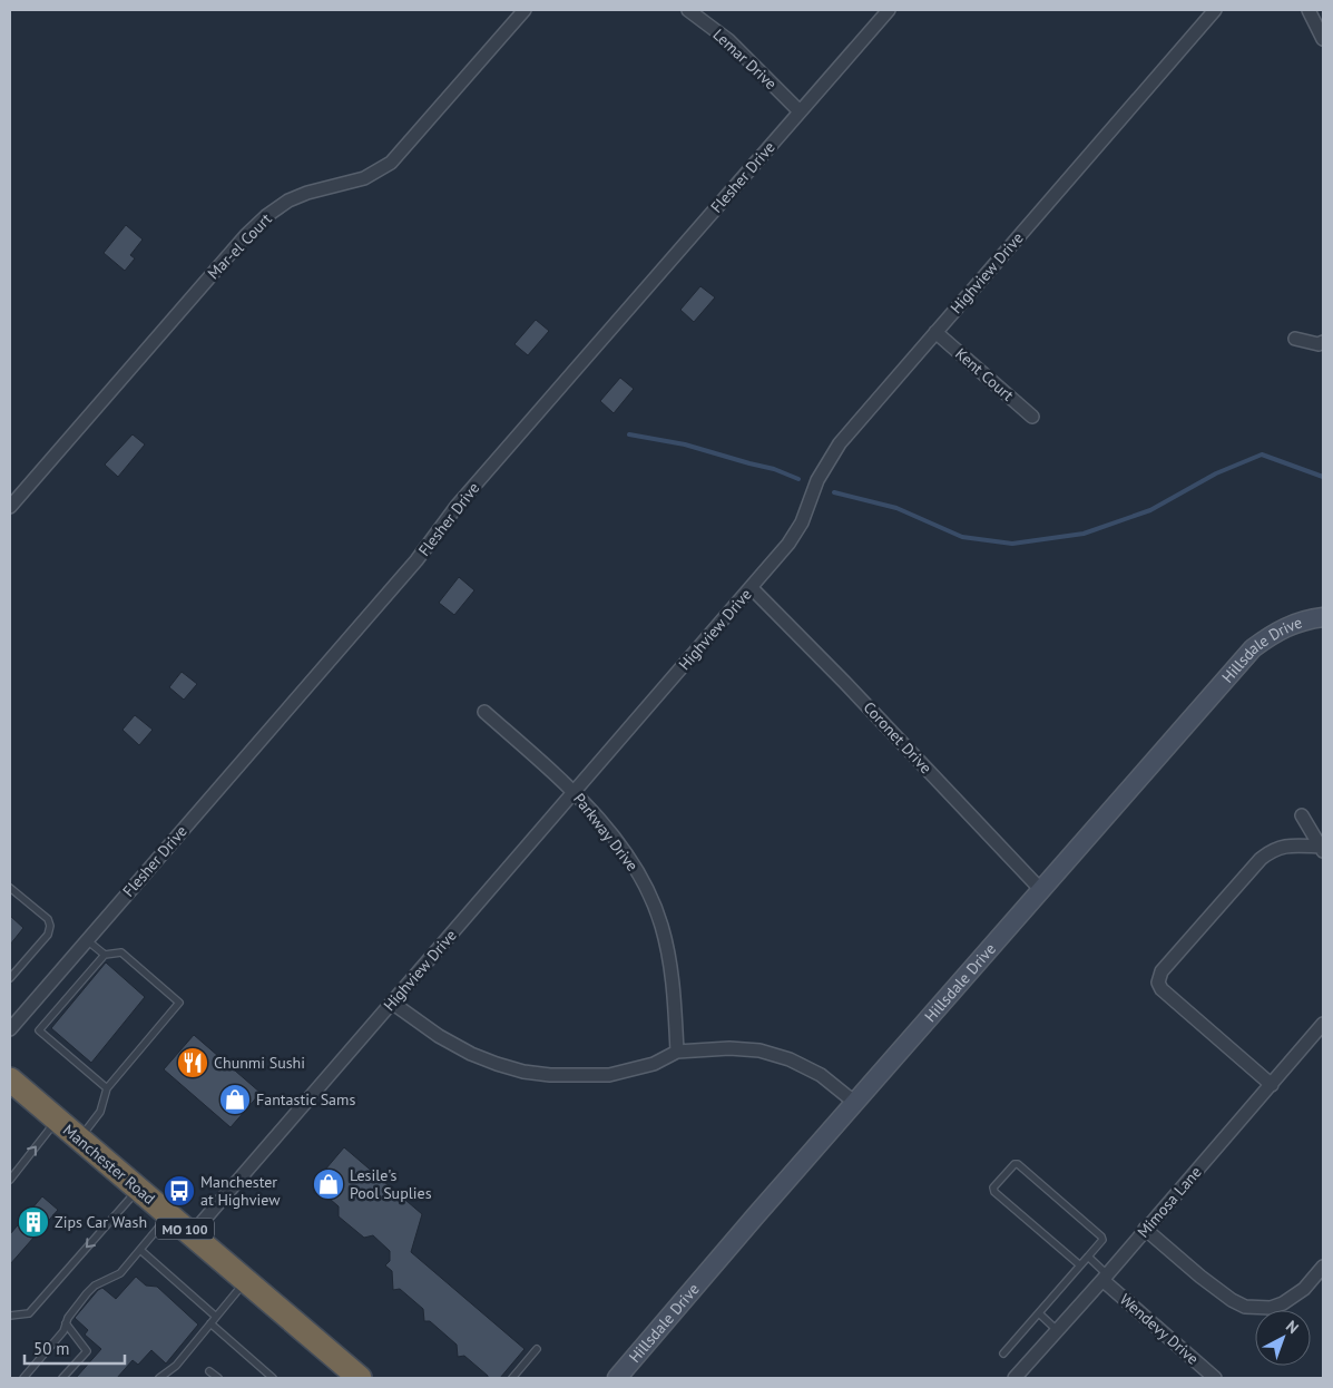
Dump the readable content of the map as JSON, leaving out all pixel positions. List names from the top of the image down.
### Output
{
  "streets": {
    "highway": ["Manchester Road", "MO 100"],
    "street": [
      "Lemar Drive",
      "Flesher Drive",
      "Mar-el Court",
      "Highview Drive",
      "Kent Court",
      "Hillsdale Drive",
      "Coronet Drive",
      "Parkway Drive",
      "Mimosa Lane",
      "Wendevy Drive"
    ]
  },
  "crossings": [
    ["Lemar Drive", "Flesher Drive"],
    ["Highview Drive", "Kent Court"],
    ["Highview Drive", "Coronet Drive"],
    ["Highview Drive", "Parkway Drive"],
    ["Highview Drive", "Manchester Road"],
    ["Hillsdale Drive", "Coronet Drive"],
    ["Mimosa Lane", "Wendevy Drive"]
  ],
  "places": {
    "restaurant": ["Chunmi Sushi"],
    "shop": ["Fantastic Sams", "Lesile's Pool Suplies"],
    "bus stop": ["Manchester at Highview"],
    "building": ["Zips Car Wash"]
  },
  "scale_bar": "50 m",
  "north": "top right"
}
